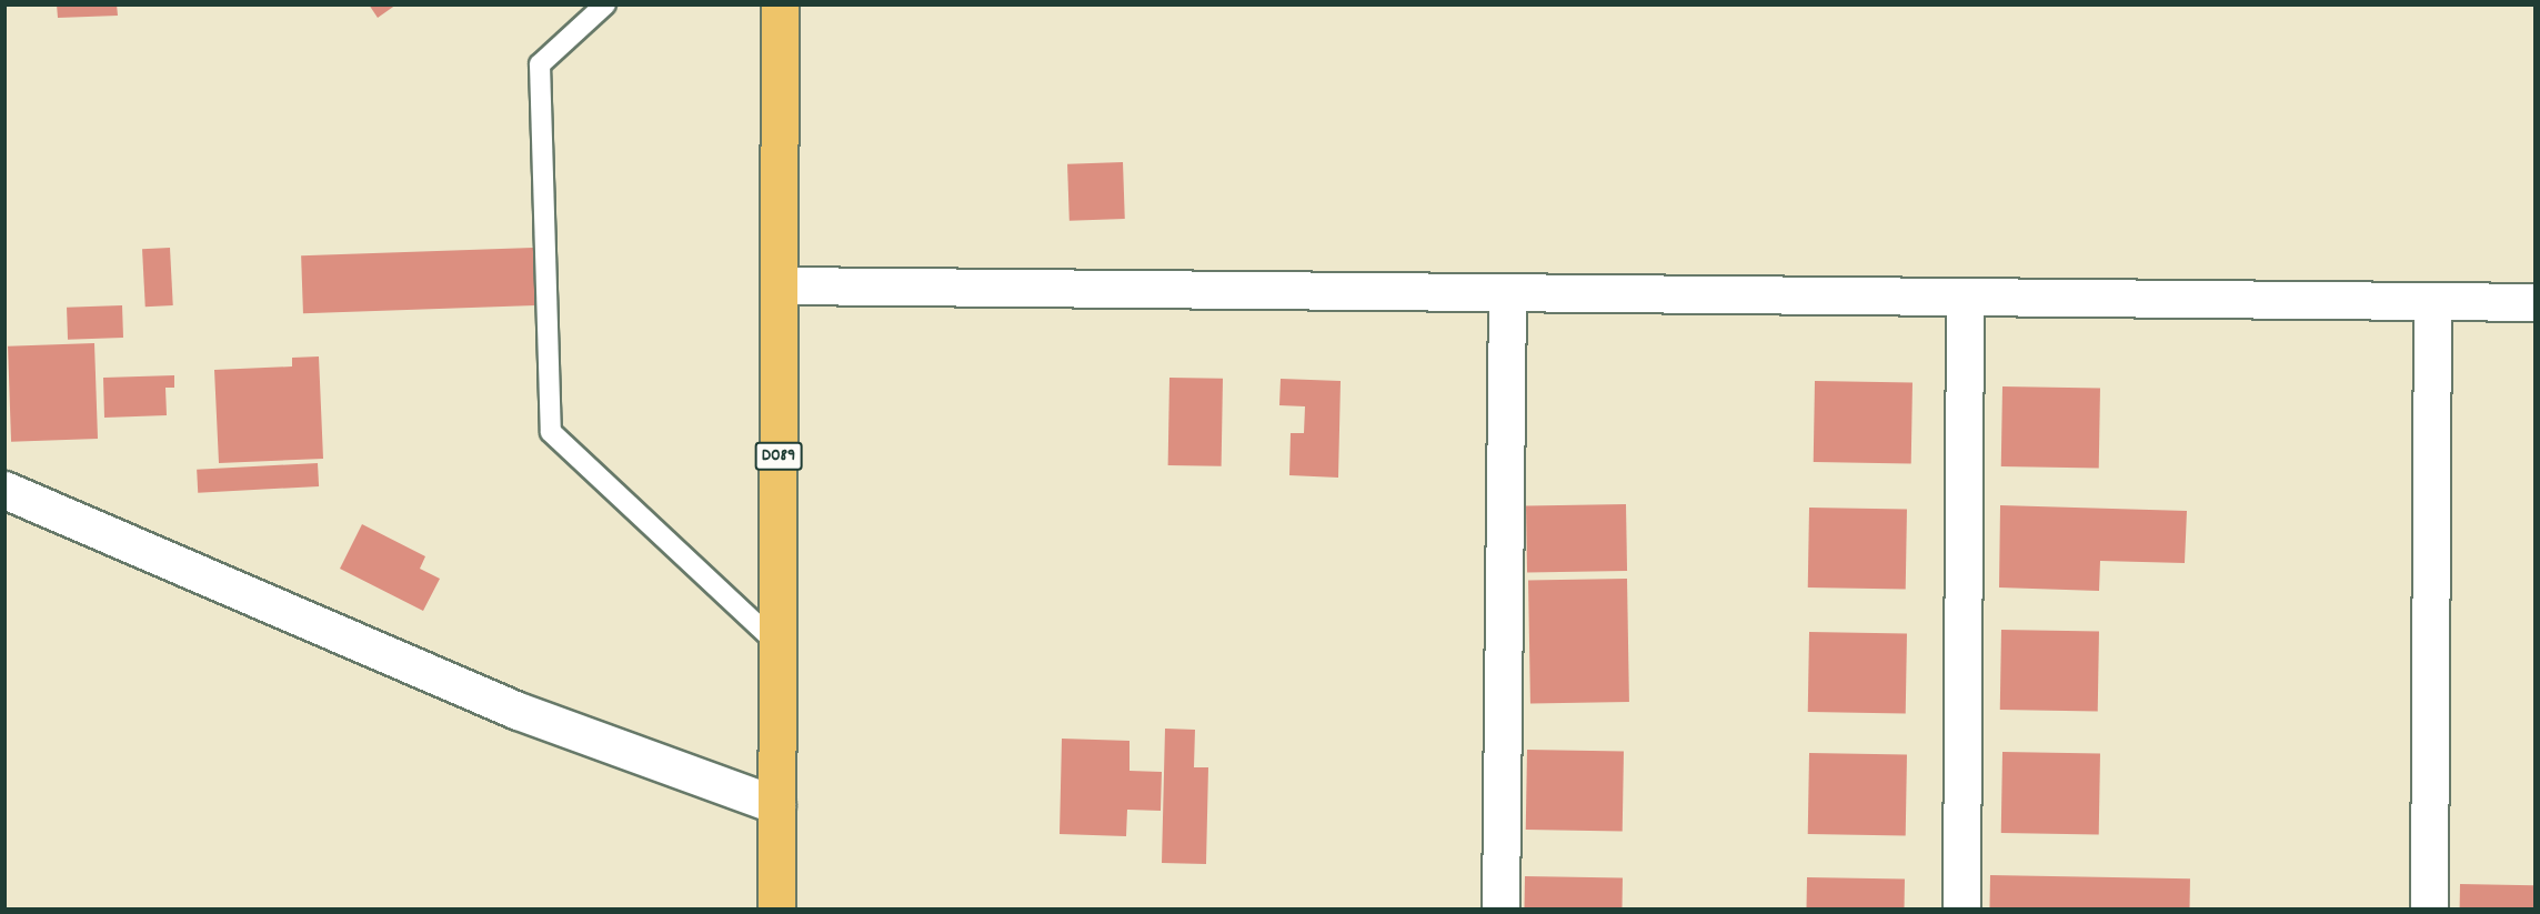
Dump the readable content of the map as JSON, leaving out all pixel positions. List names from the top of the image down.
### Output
{
  "streets": {
    "main road": ["D089"]
  }
}
